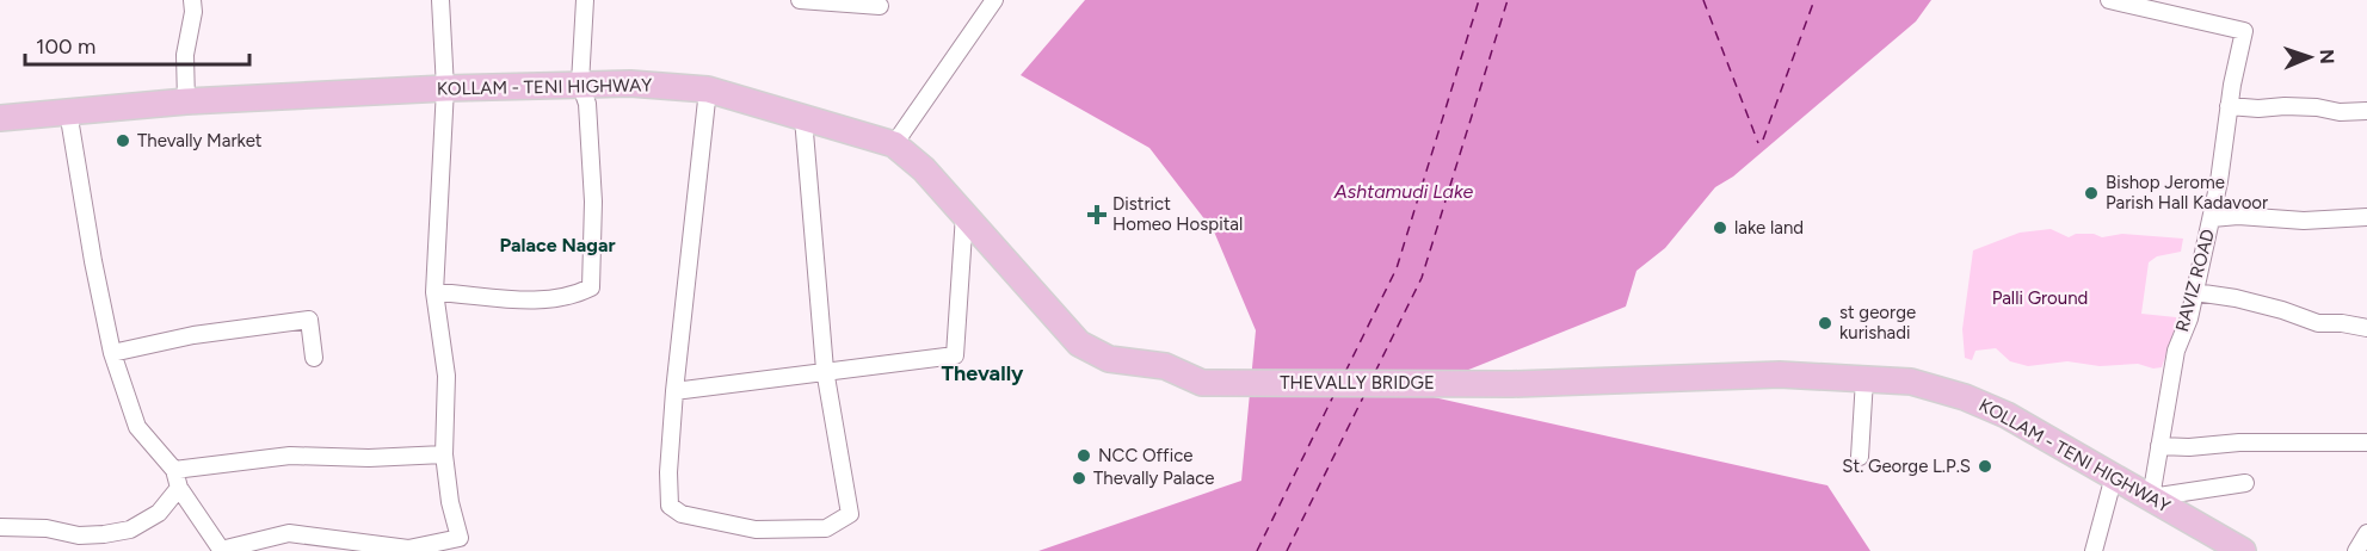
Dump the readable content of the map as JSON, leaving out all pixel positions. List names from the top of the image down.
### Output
{
  "streets": {
    "main road": ["KOLLAM - TENI HIGHWAY", "THEVALLY BRIDGE"],
    "street": ["RAVIZ ROAD"]
  },
  "crossings": [
    ["KOLLAM - TENI HIGHWAY", "RAVIZ ROAD"],
    ["KOLLAM - TENI HIGHWAY", "THEVALLY BRIDGE"]
  ],
  "districts": ["Palace Nagar", "Thevally"],
  "water": ["Ashtamudi Lake"],
  "parks": ["Palli Ground"],
  "places": {
    "other": [
      "Thevally Market",
      "Bishop Jerome Parish Hall Kadavoor",
      "lake land",
      "st george kurishadi",
      "NCC Office",
      "St. George L.P.S",
      "Thevally Palace"
    ],
    "health": ["District Homeo Hospital"]
  },
  "scale_bar": "100 m",
  "north": "right"
}
